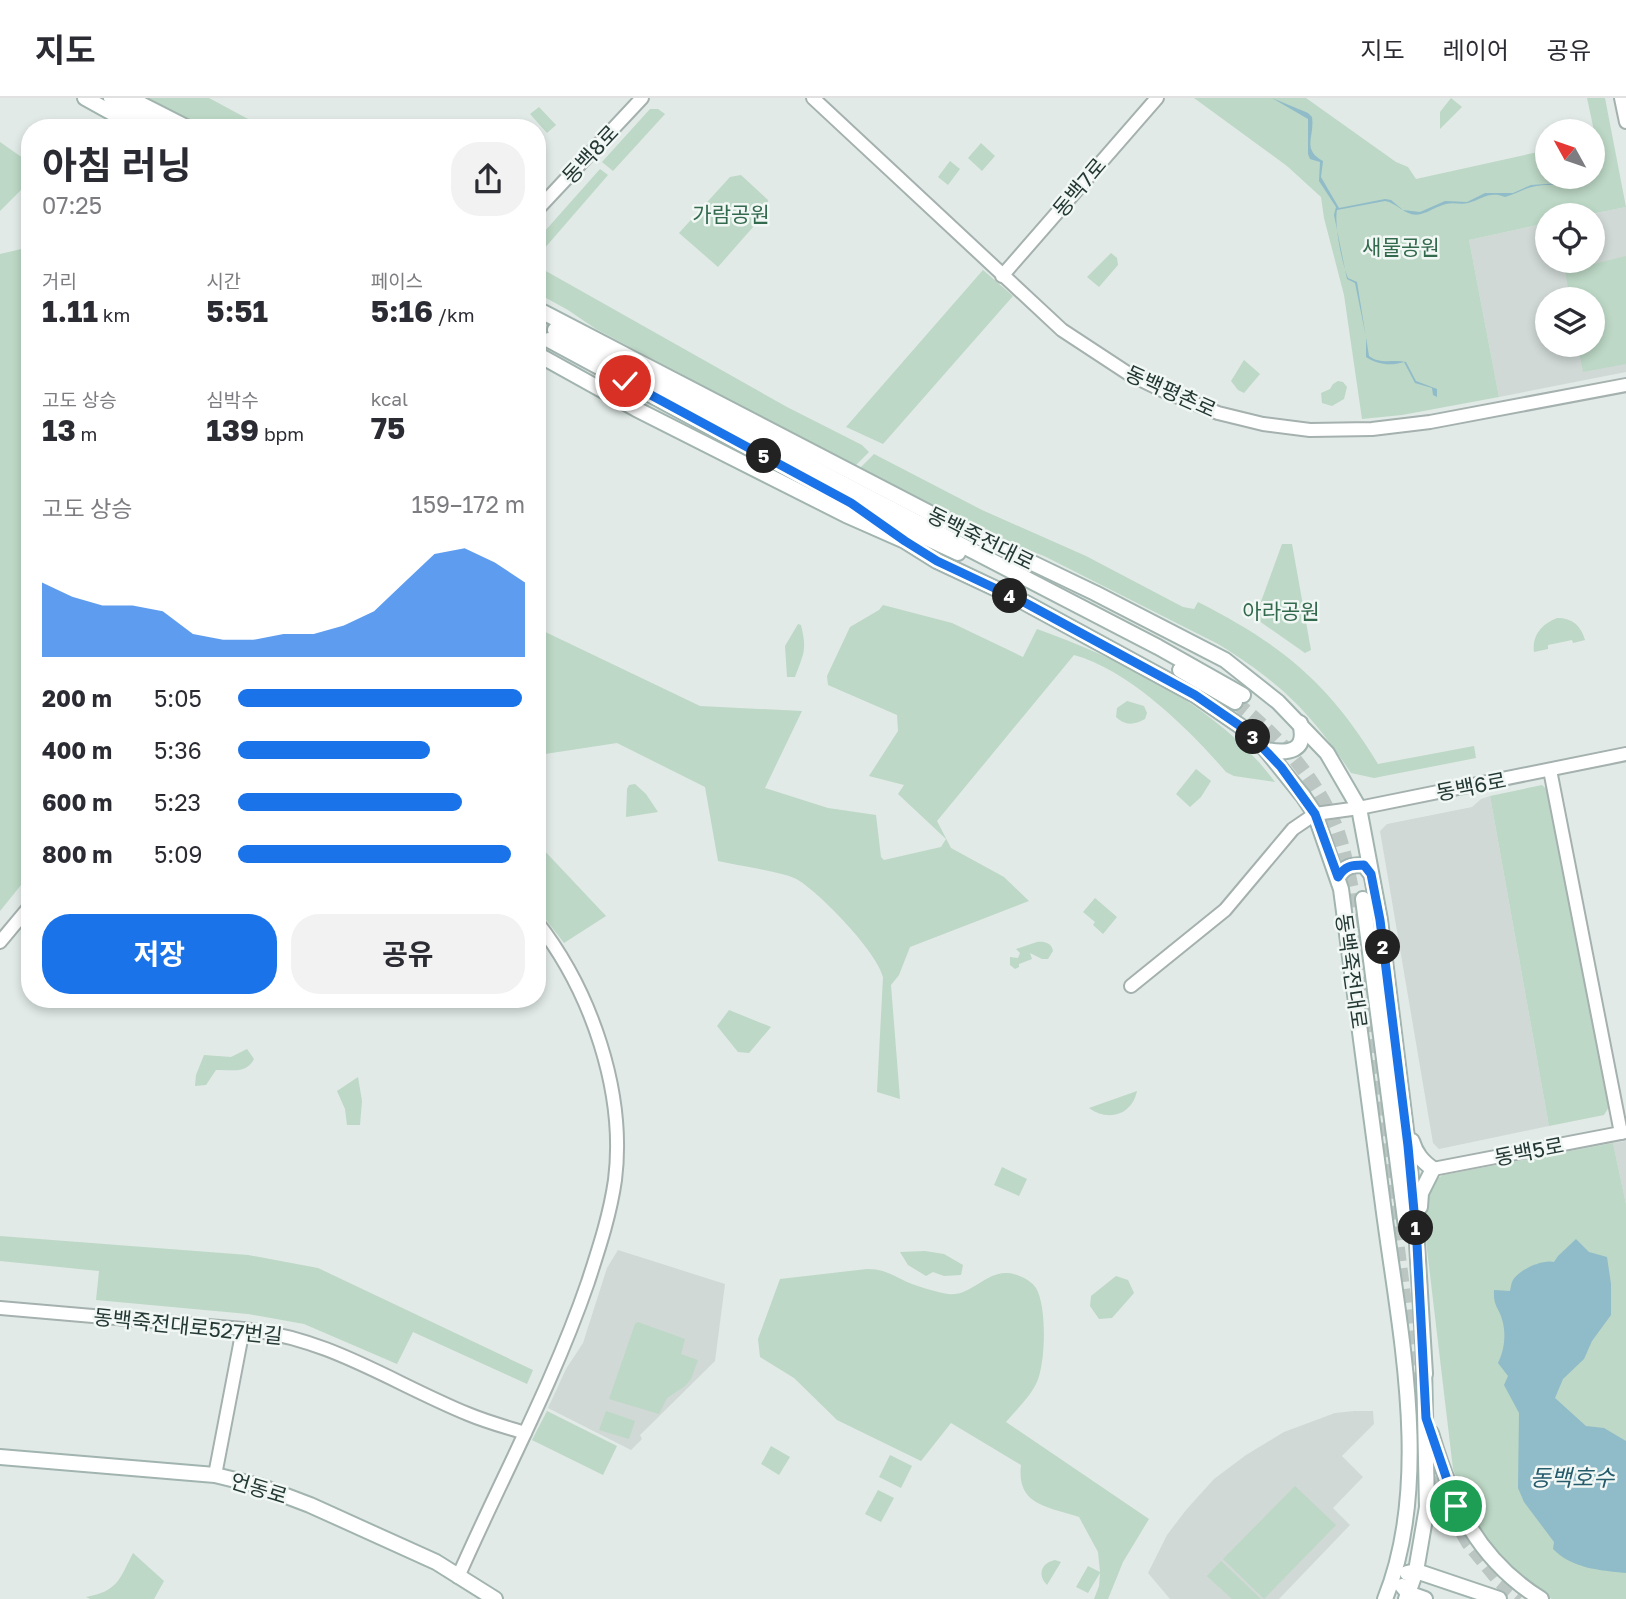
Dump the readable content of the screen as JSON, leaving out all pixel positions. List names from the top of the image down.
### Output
{
  "streets": {
    "main road": ["동백죽전대로", "언동로"],
    "street": [
      "동백8로",
      "동백7로",
      "동백평촌로",
      "동백6로",
      "동백5로",
      "동백죽전대로527번길"
    ]
  },
  "crossings": [
    ["동백7로", "동백평촌로"],
    ["동백죽전대로", "동백6로"]
  ],
  "water": ["동백호수"],
  "parks": ["가람공원", "새물공원", "아라공원"],
  "north": "top left",
  "page": {
    "header": "지도",
    "nav": ["지도", "레이어", "공유"],
    "heading": ["아침 러닝", "07:25"],
    "stats": [
      ["거리", "1.11 km"],
      ["시간", "5:51"],
      ["페이스", "5:16 /km"],
      ["고도 상승", "13 m"],
      ["심박수", "139 bpm"],
      ["kcal", "75"]
    ],
    "pins": [
      "5",
      "4",
      "3",
      "2",
      "1"
    ],
    "chart": ["고도 상승", "159–172 m"],
    "list": [
      {
        "name": "200 m",
        "note": "5:05"
      },
      {
        "name": "400 m",
        "note": "5:36"
      },
      {
        "name": "600 m",
        "note": "5:23"
      },
      {
        "name": "800 m",
        "note": "5:09"
      }
    ],
    "buttons": ["저장", "공유"]
  }
}
